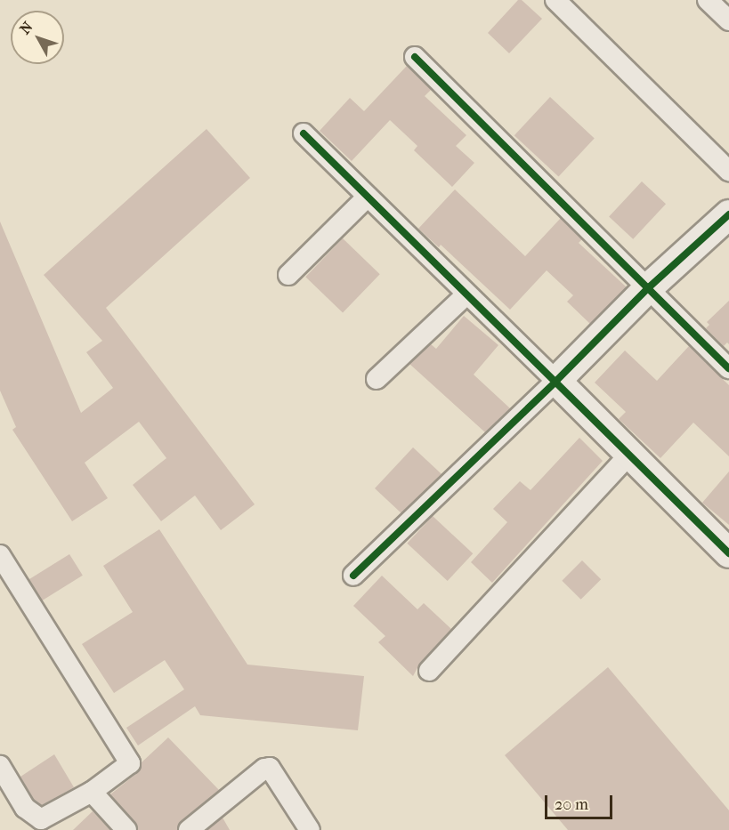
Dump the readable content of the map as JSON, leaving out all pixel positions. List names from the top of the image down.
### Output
{
  "scale_bar": "20 m",
  "north": "top left"
}
